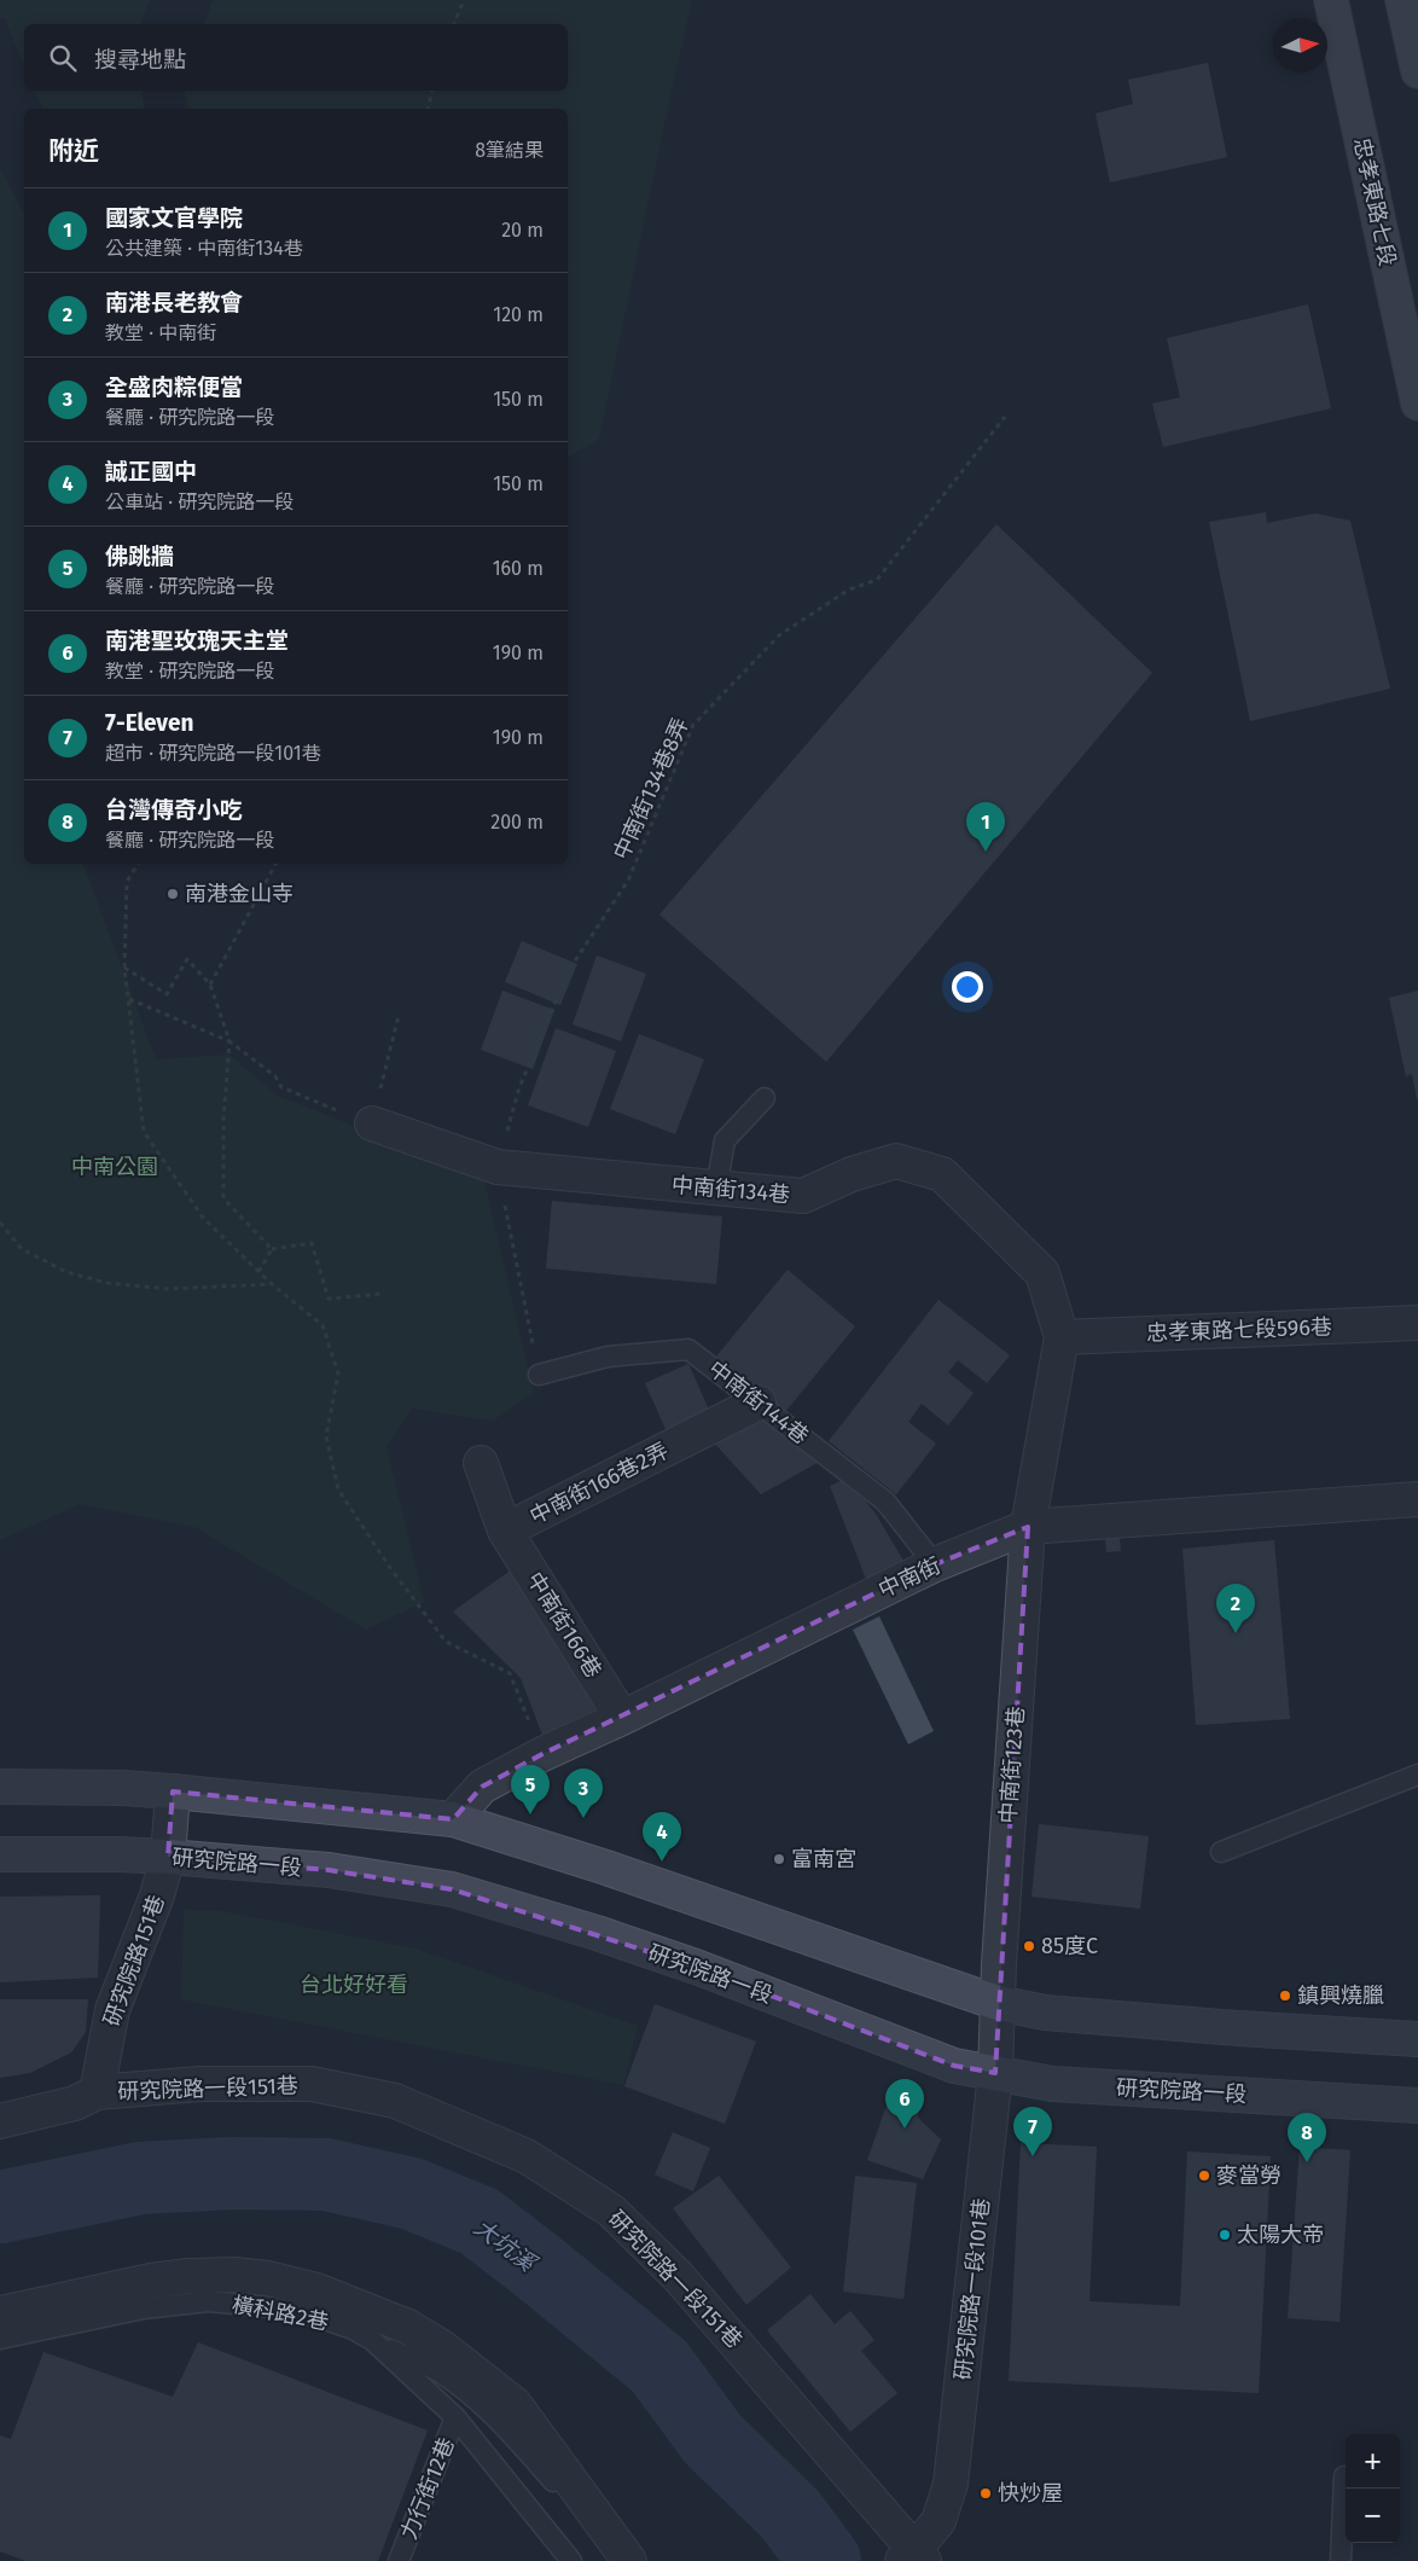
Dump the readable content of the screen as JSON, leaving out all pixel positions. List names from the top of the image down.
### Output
{
  "streets": {
    "main road": ["忠孝東路七段", "研究院路一段"],
    "street": [
      "中南街134巷",
      "忠孝東路七段596巷",
      "中南街166巷2弄",
      "中南街",
      "中南街166巷",
      "中南街123巷",
      "研究院路151巷",
      "研究院路一段151巷",
      "研究院路一段101巷"
    ],
    "lane": ["中南街144巷", "橫科路2巷", "力行街12巷"],
    "path": ["中南街134巷8弄"]
  },
  "crossings": [
    ["中南街134巷8弄", "中南街134巷"],
    ["中南街134巷", "忠孝東路七段596巷"],
    ["中南街134巷", "中南街"],
    ["中南街134巷", "中南街123巷"],
    ["中南街144巷", "中南街166巷2弄"],
    ["中南街144巷", "中南街"],
    ["中南街166巷2弄", "中南街166巷"],
    ["中南街", "中南街166巷"],
    ["中南街", "中南街123巷"],
    ["中南街123巷", "研究院路一段101巷"],
    ["研究院路一段", "研究院路151巷"],
    ["研究院路一段", "研究院路一段101巷"],
    ["研究院路151巷", "研究院路一段151巷"],
    ["研究院路一段151巷", "研究院路一段101巷"],
    ["橫科路2巷", "力行街12巷"]
  ],
  "water": ["大坑溪"],
  "parks": ["中南公園", "台北好好看"],
  "places": [
    "南港金山寺",
    "富南宮",
    "85度C",
    "鎮興燒臘",
    "麥當勞",
    "太陽大帝",
    "快炒屋"
  ],
  "north": "right",
  "page": {
    "search": "搜尋地點",
    "heading": ["附近", "8筆結果"],
    "list": [
      {
        "mark": "1",
        "name": "國家文官學院",
        "note": "公共建築 · 中南街134巷",
        "value": "20 m"
      },
      {
        "mark": "2",
        "name": "南港長老教會",
        "note": "教堂 · 中南街",
        "value": "120 m"
      },
      {
        "mark": "3",
        "name": "全盛肉粽便當",
        "note": "餐廳 · 研究院路一段",
        "value": "150 m"
      },
      {
        "mark": "4",
        "name": "誠正國中",
        "note": "公車站 · 研究院路一段",
        "value": "150 m"
      },
      {
        "mark": "5",
        "name": "佛跳牆",
        "note": "餐廳 · 研究院路一段",
        "value": "160 m"
      },
      {
        "mark": "6",
        "name": "南港聖玫瑰天主堂",
        "note": "教堂 · 研究院路一段",
        "value": "190 m"
      },
      {
        "mark": "7",
        "name": "7-Eleven",
        "note": "超市 · 研究院路一段101巷",
        "value": "190 m"
      },
      {
        "mark": "8",
        "name": "台灣傳奇小吃",
        "note": "餐廳 · 研究院路一段",
        "value": "200 m"
      }
    ],
    "pins": [
      "1",
      "2",
      "5",
      "3",
      "4",
      "6",
      "7",
      "8"
    ],
    "map_buttons": ["+", "−"]
  }
}
